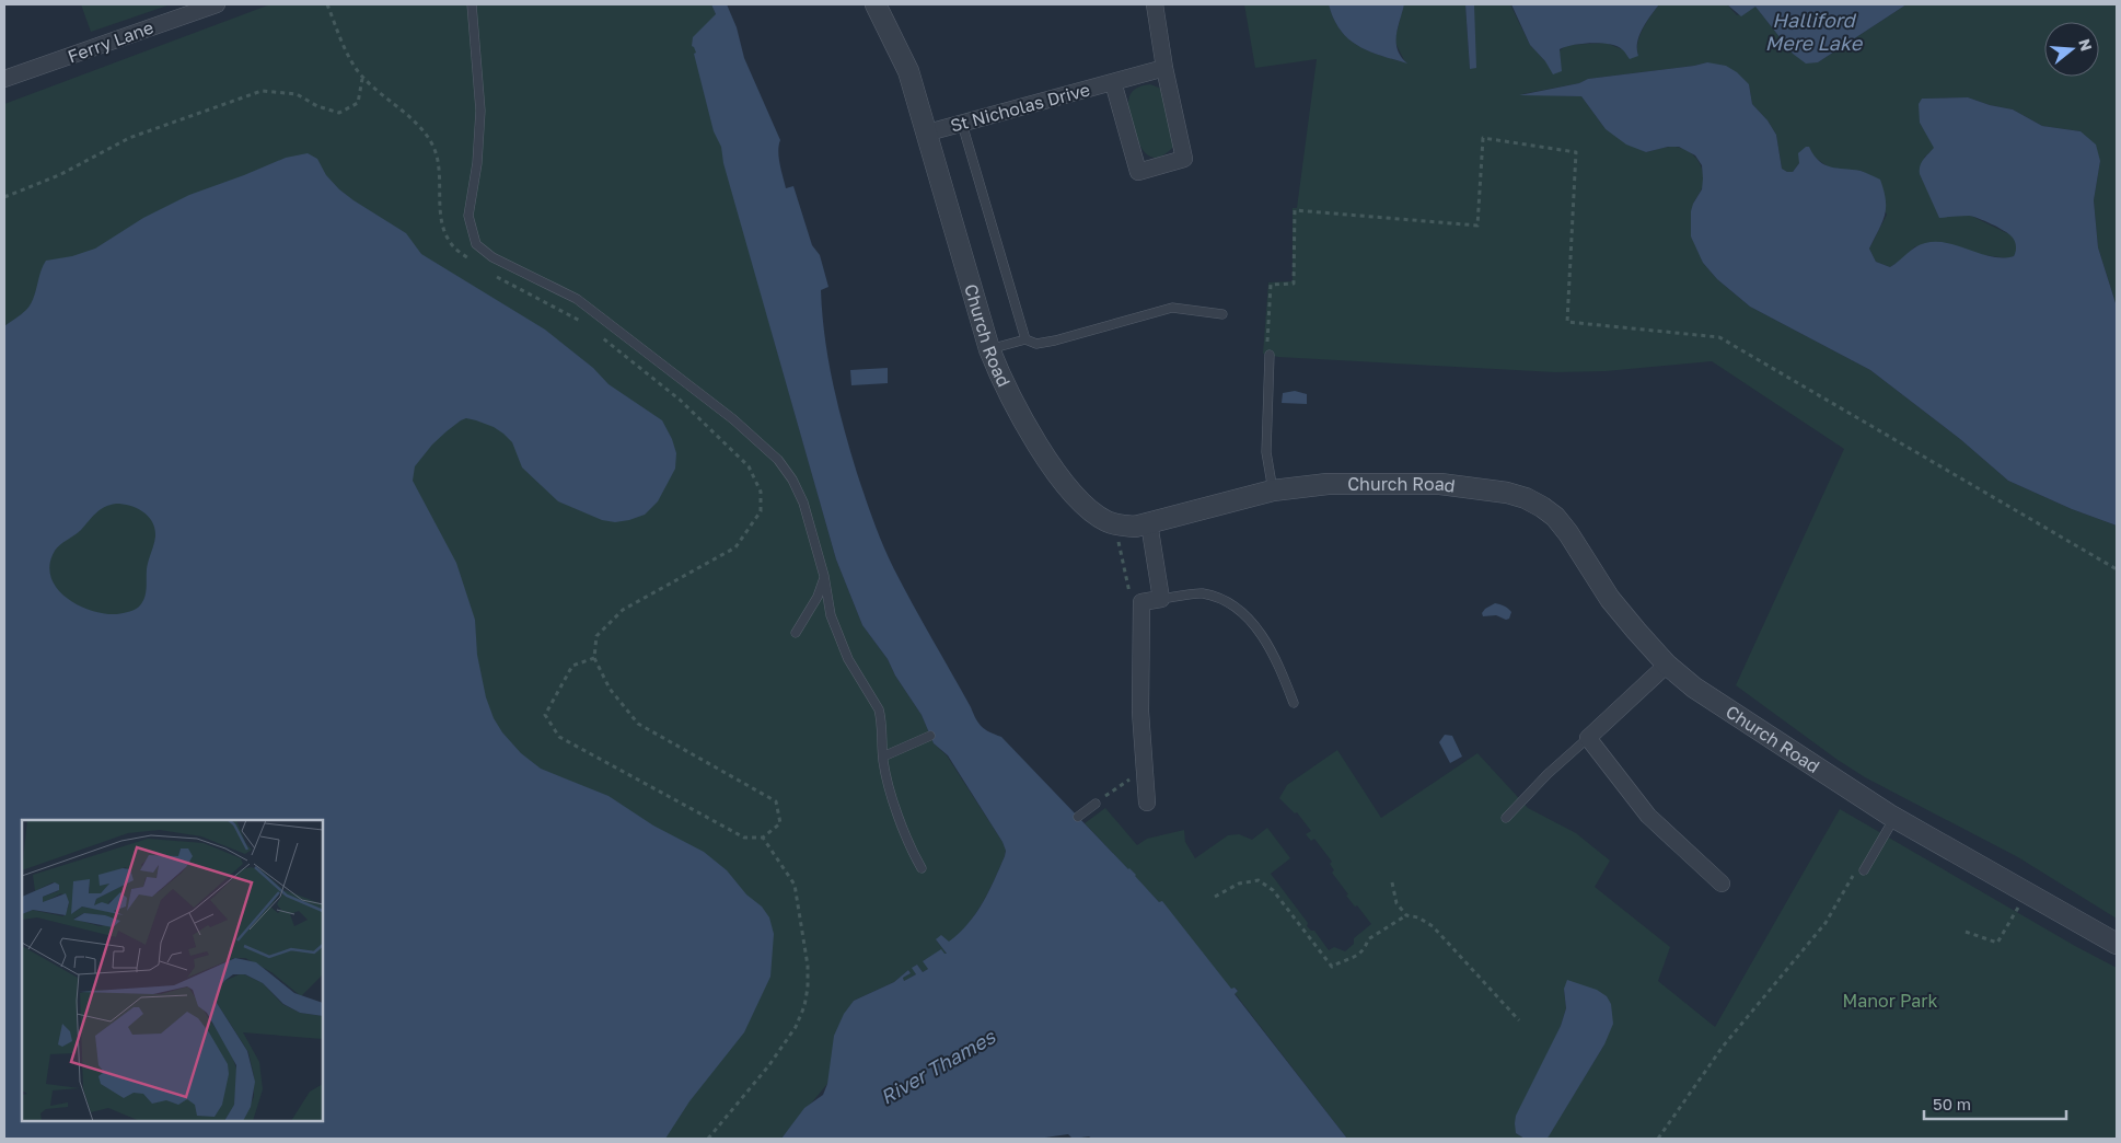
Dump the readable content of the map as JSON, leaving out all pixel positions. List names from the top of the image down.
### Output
{
  "streets": {
    "street": ["Ferry Lane", "St Nicholas Drive", "Church Road"]
  },
  "crossings": [
    ["St Nicholas Drive", "Church Road"]
  ],
  "water": ["Halliford Mere Lake", "River Thames"],
  "parks": ["Manor Park"],
  "scale_bar": "50 m",
  "north": "right"
}
